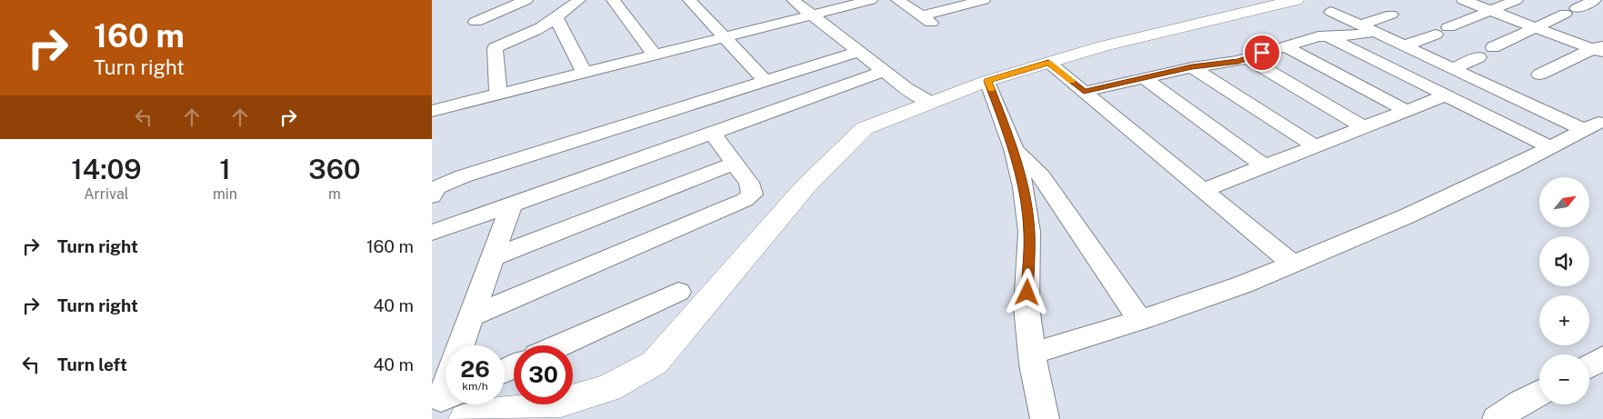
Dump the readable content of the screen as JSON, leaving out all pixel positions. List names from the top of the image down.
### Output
{
  "north": "top right",
  "page": {
    "turn": ["160 m", "Turn right"],
    "eta": [
      "14:09",
      "Arrival",
      "1",
      "min",
      "360",
      "m"
    ],
    "map_buttons": ["+", "−"],
    "list": [
      {
        "name": "Turn right",
        "value": "160 m"
      },
      {
        "name": "Turn right",
        "value": "40 m"
      },
      {
        "name": "Turn left",
        "value": "40 m"
      }
    ],
    "speed": "26 km/h",
    "limit": "30"
  }
}
